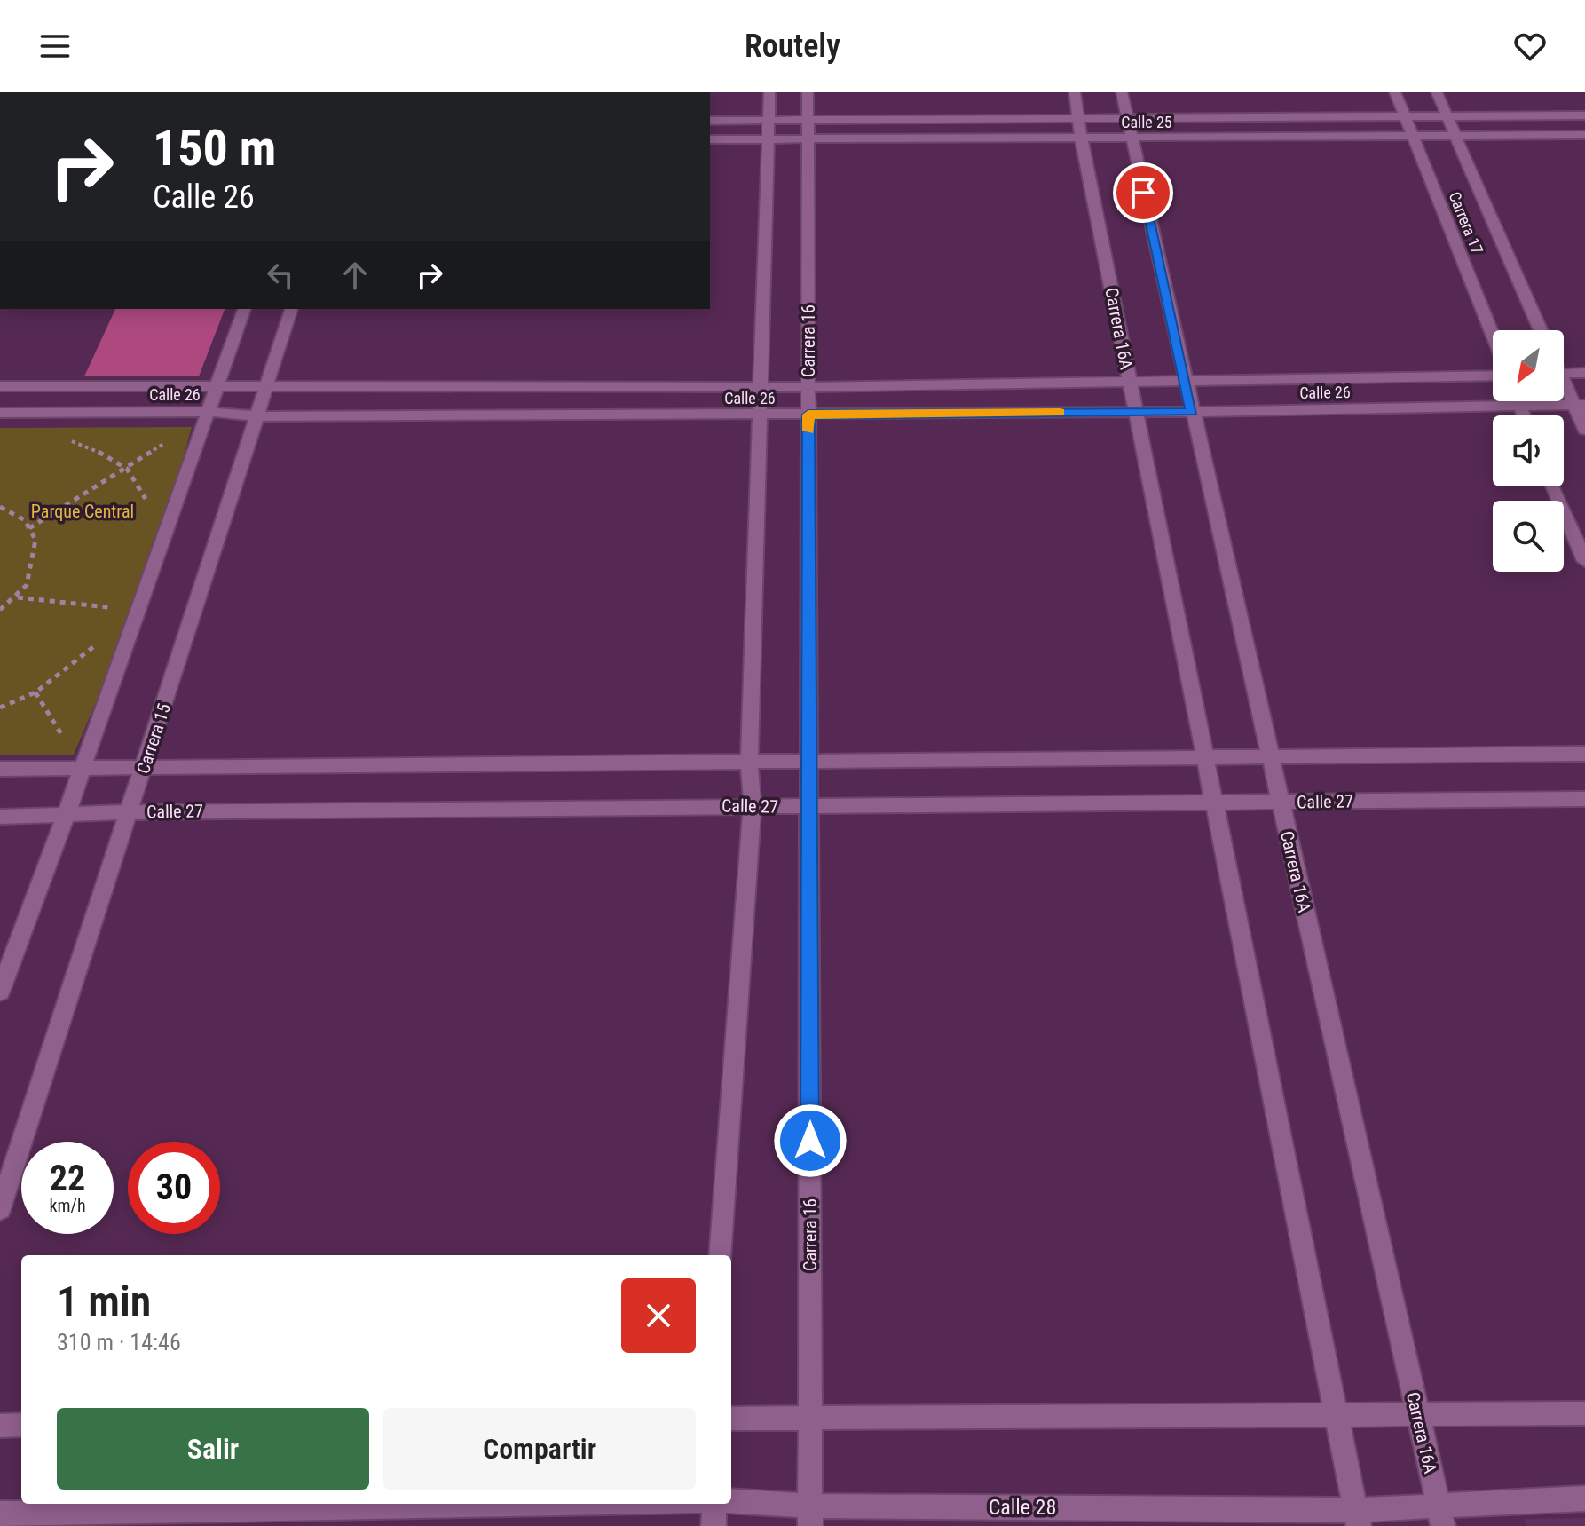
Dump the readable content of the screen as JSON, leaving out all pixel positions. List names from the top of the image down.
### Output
{
  "streets": {
    "street": [
      "Calle 25",
      "Carrera 17",
      "Carrera 16A",
      "Carrera 16",
      "Calle 26",
      "Carrera 15",
      "Calle 27",
      "Calle 28"
    ]
  },
  "crossings": [
    ["Calle 25", "Carrera 17"],
    ["Calle 25", "Carrera 16A"],
    ["Calle 25", "Carrera 16"],
    ["Carrera 16A", "Calle 26"],
    ["Carrera 16A", "Calle 27"],
    ["Carrera 16A", "Calle 28"],
    ["Carrera 16", "Calle 26"],
    ["Carrera 16", "Calle 27"],
    ["Carrera 16", "Calle 28"],
    ["Calle 26", "Carrera 15"],
    ["Carrera 15", "Calle 27"]
  ],
  "parks": ["Parque Central"],
  "north": "bottom left",
  "page": {
    "header": "Routely",
    "turn": ["150 m", "Calle 26"],
    "speed": "22 km/h",
    "limit": "30",
    "heading": ["1 min", "310 m · 14:46"],
    "buttons": ["Salir", "Compartir"]
  }
}
